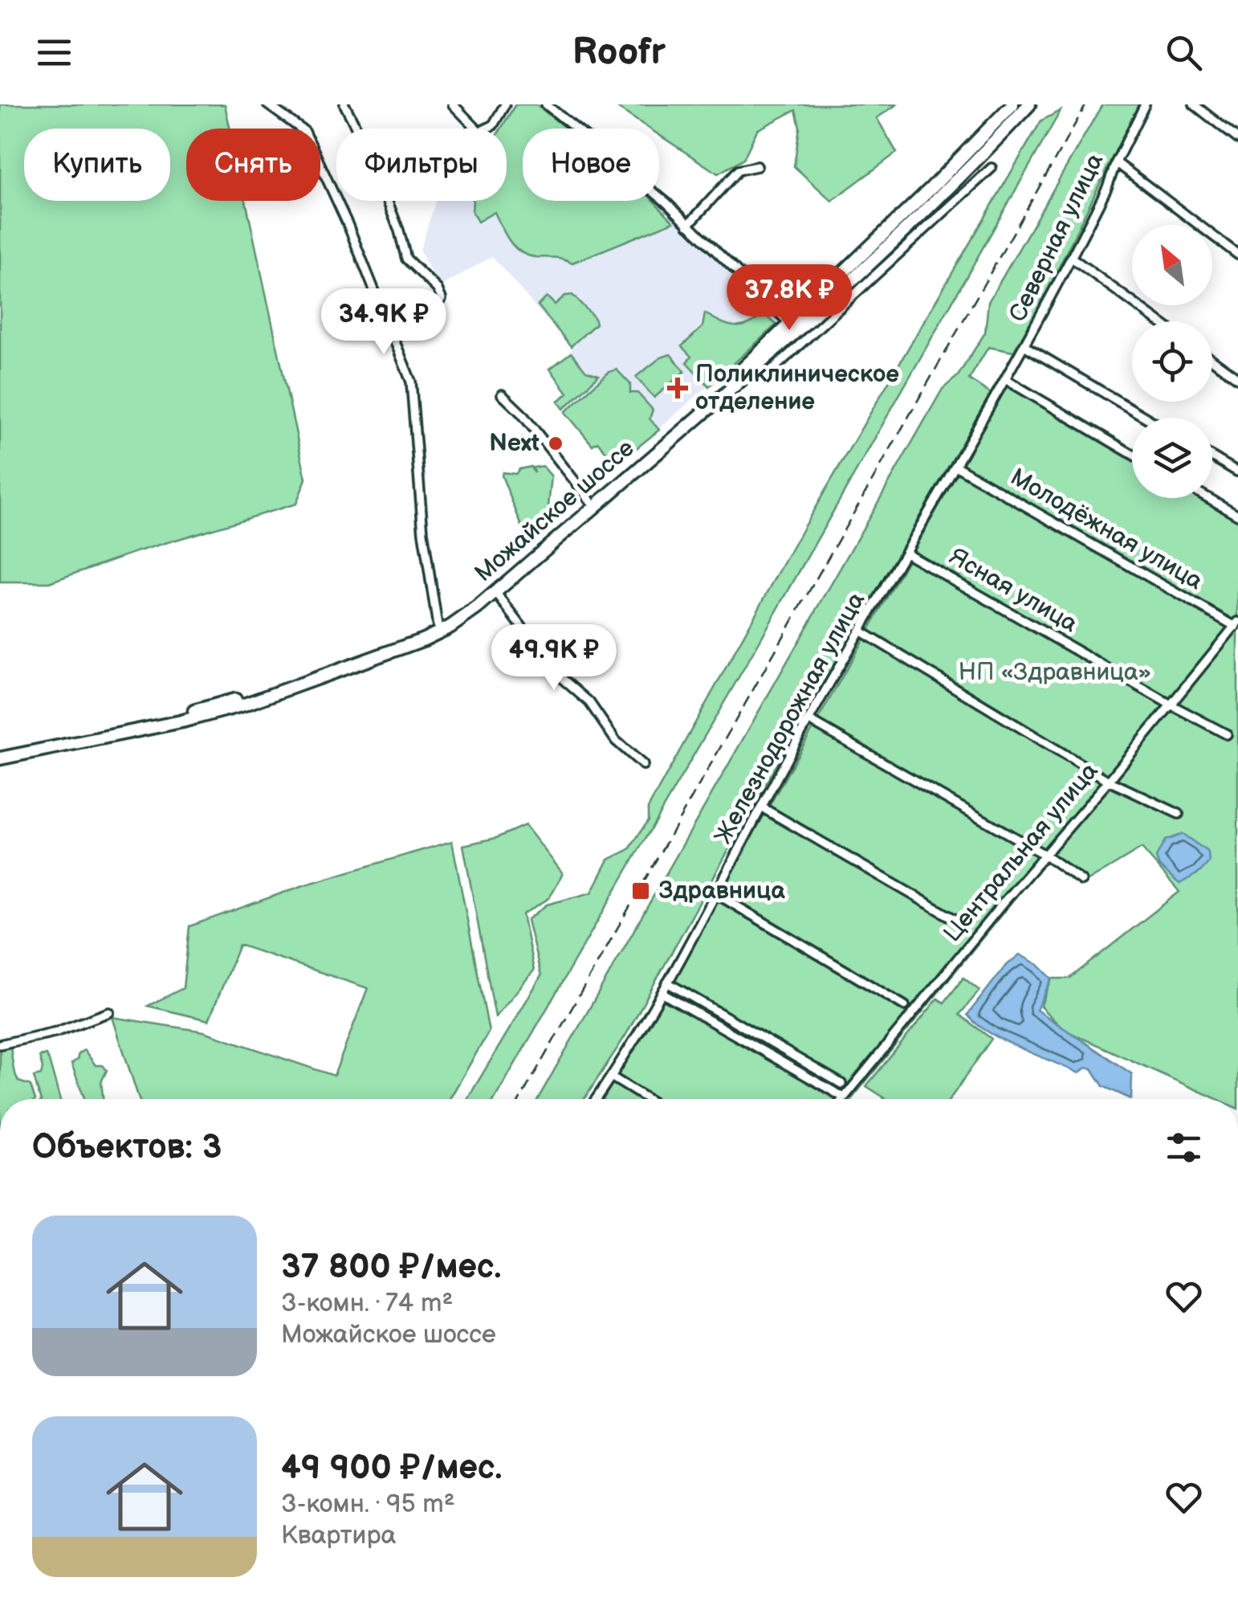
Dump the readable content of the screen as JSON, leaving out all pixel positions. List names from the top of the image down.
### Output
{
  "streets": {
    "main road": ["Можайское шоссе"],
    "street": [
      "Северная улица",
      "Молодёжная улица",
      "Ясная улица",
      "Железнодорожная улица",
      "Центральная улица"
    ]
  },
  "crossings": [
    ["Северная улица", "Железнодорожная улица"],
    ["Молодёжная улица", "Железнодорожная улица"],
    ["Молодёжная улица", "Центральная улица"],
    ["Ясная улица", "Железнодорожная улица"],
    ["Ясная улица", "Центральная улица"]
  ],
  "parks": ["НП «Здравница»"],
  "places": {
    "health": ["Поликлиническое отделение"],
    "other": ["Next"],
    "transit": ["Здравница"]
  },
  "north": "top left",
  "page": {
    "header": "Roofr",
    "chip": [
      "Купить",
      "Снять",
      "Фильтры",
      "Новое"
    ],
    "price": ["37.8K ₽", "34.9K ₽", "49.9K ₽"],
    "heading": "Объектов: 3",
    "list": [
      {
        "name": "37 800 ₽/мес.",
        "note": "3-комн. · 74 m² · Можайское шоссе"
      },
      {
        "name": "49 900 ₽/мес.",
        "note": "3-комн. · 95 m² · Квартира"
      }
    ]
  }
}
